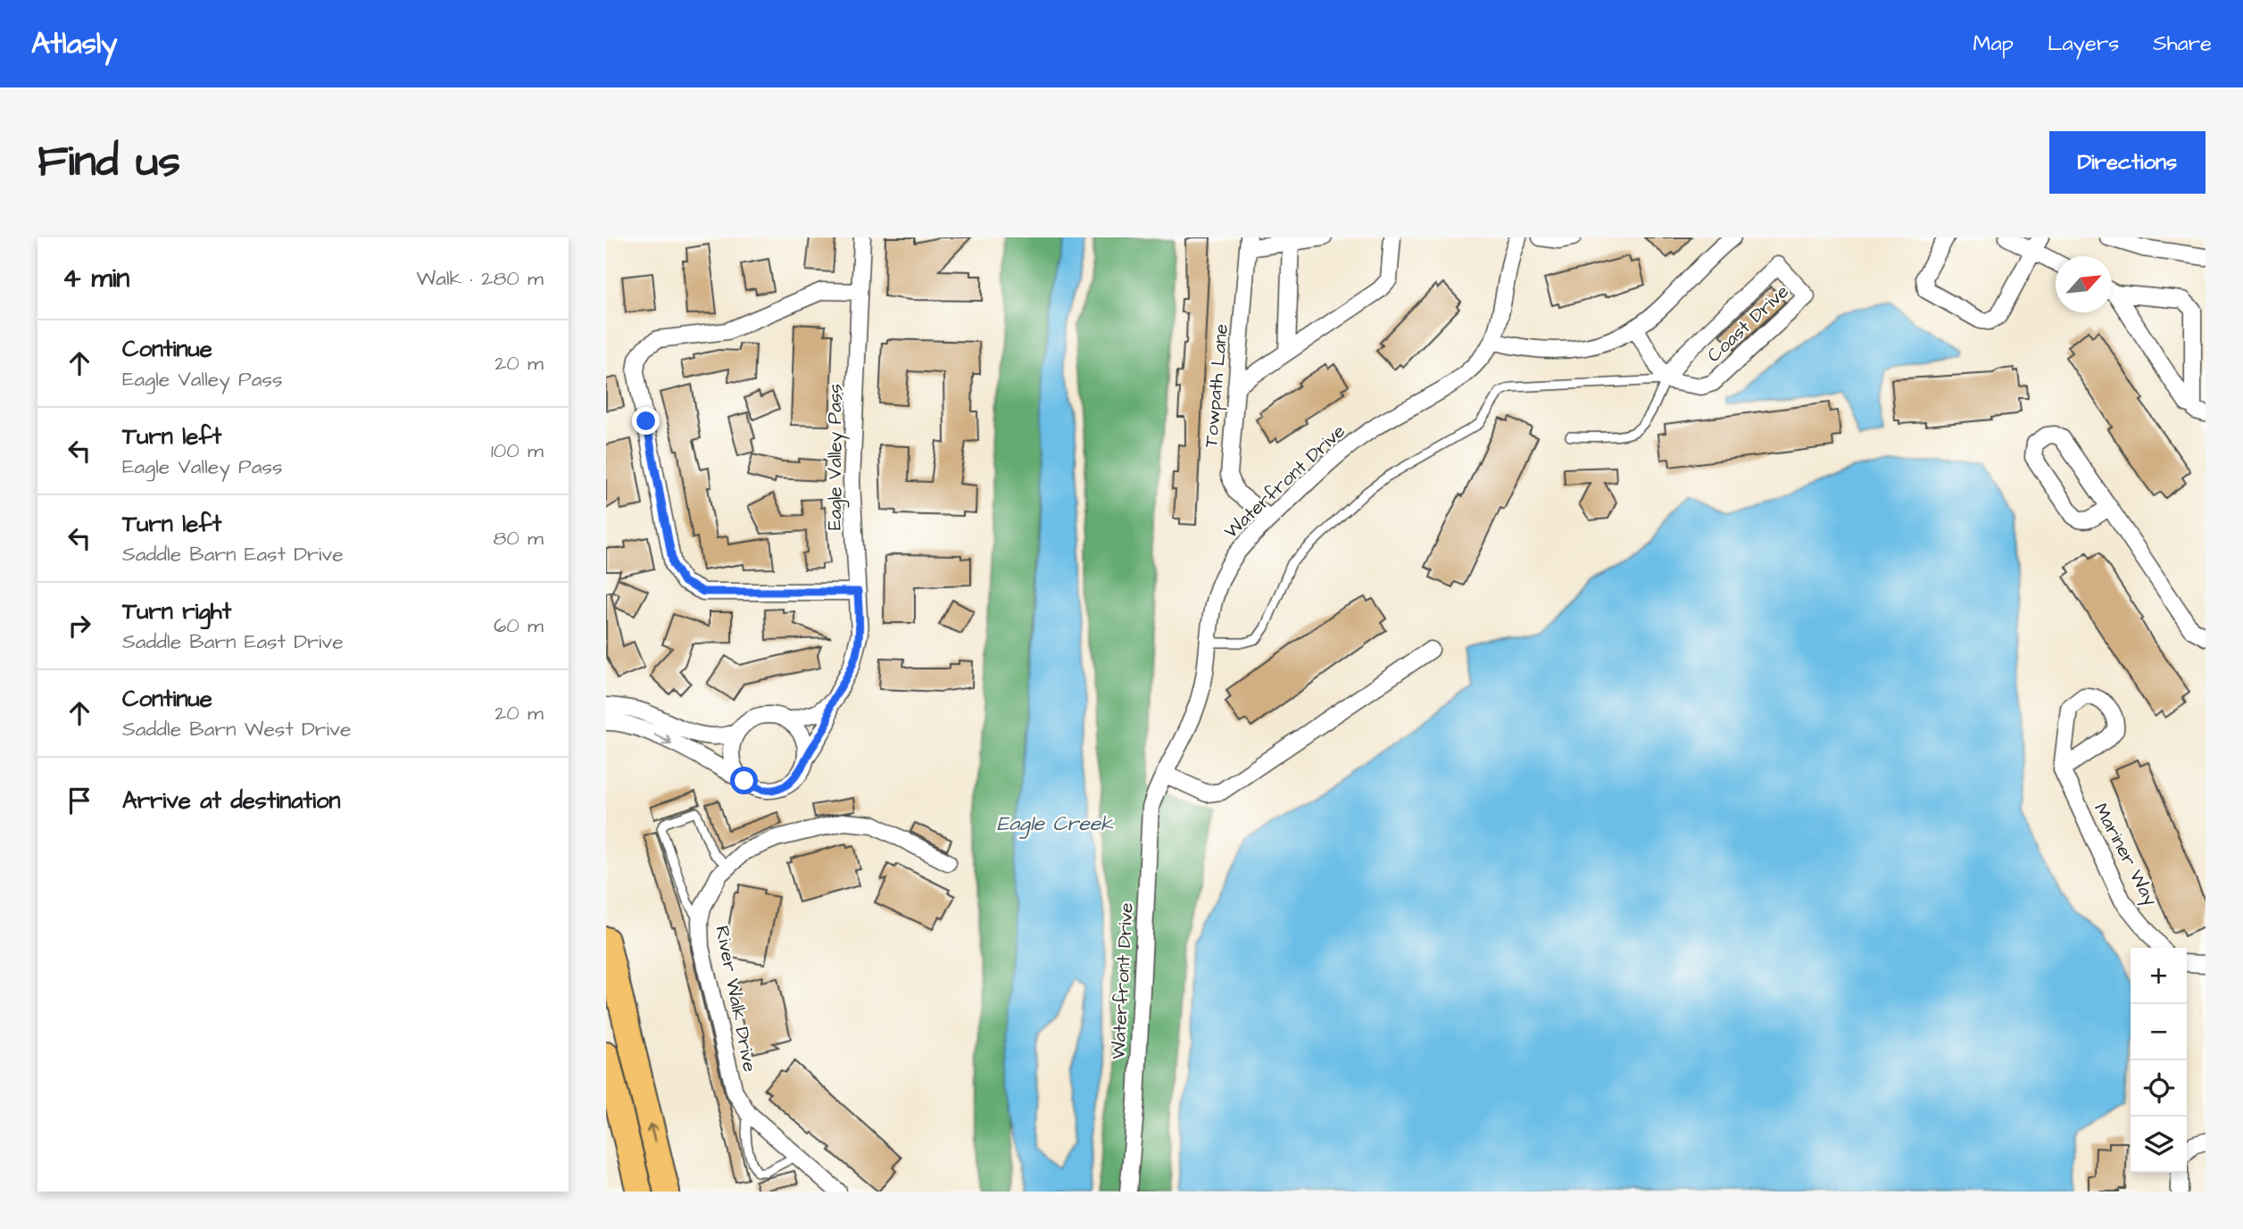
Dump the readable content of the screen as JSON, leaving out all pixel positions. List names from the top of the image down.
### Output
{
  "streets": {
    "street": [
      "Coast Drive",
      "Towpath Lane",
      "Eagle Valley Pass",
      "Waterfront Drive",
      "Mariner Way",
      "River Walk Drive"
    ]
  },
  "crossings": [
    ["Towpath Lane", "Waterfront Drive"]
  ],
  "water": ["Eagle Creek"],
  "north": "top right",
  "page": {
    "header": "Atlasly",
    "nav": ["Map", "Layers", "Share"],
    "buttons": "Directions",
    "title": "Find us",
    "heading": ["4 min", "Walk · 280 m"],
    "list": [
      ["Continue", "Eagle Valley Pass", "20 m"],
      ["Turn left", "Eagle Valley Pass", "100 m"],
      ["Turn left", "Saddle Barn East Drive", "80 m"],
      ["Turn right", "Saddle Barn East Drive", "60 m"],
      ["Continue", "Saddle Barn West Drive", "20 m"],
      "Arrive at destination"
    ],
    "map_buttons": ["+", "−"]
  }
}
